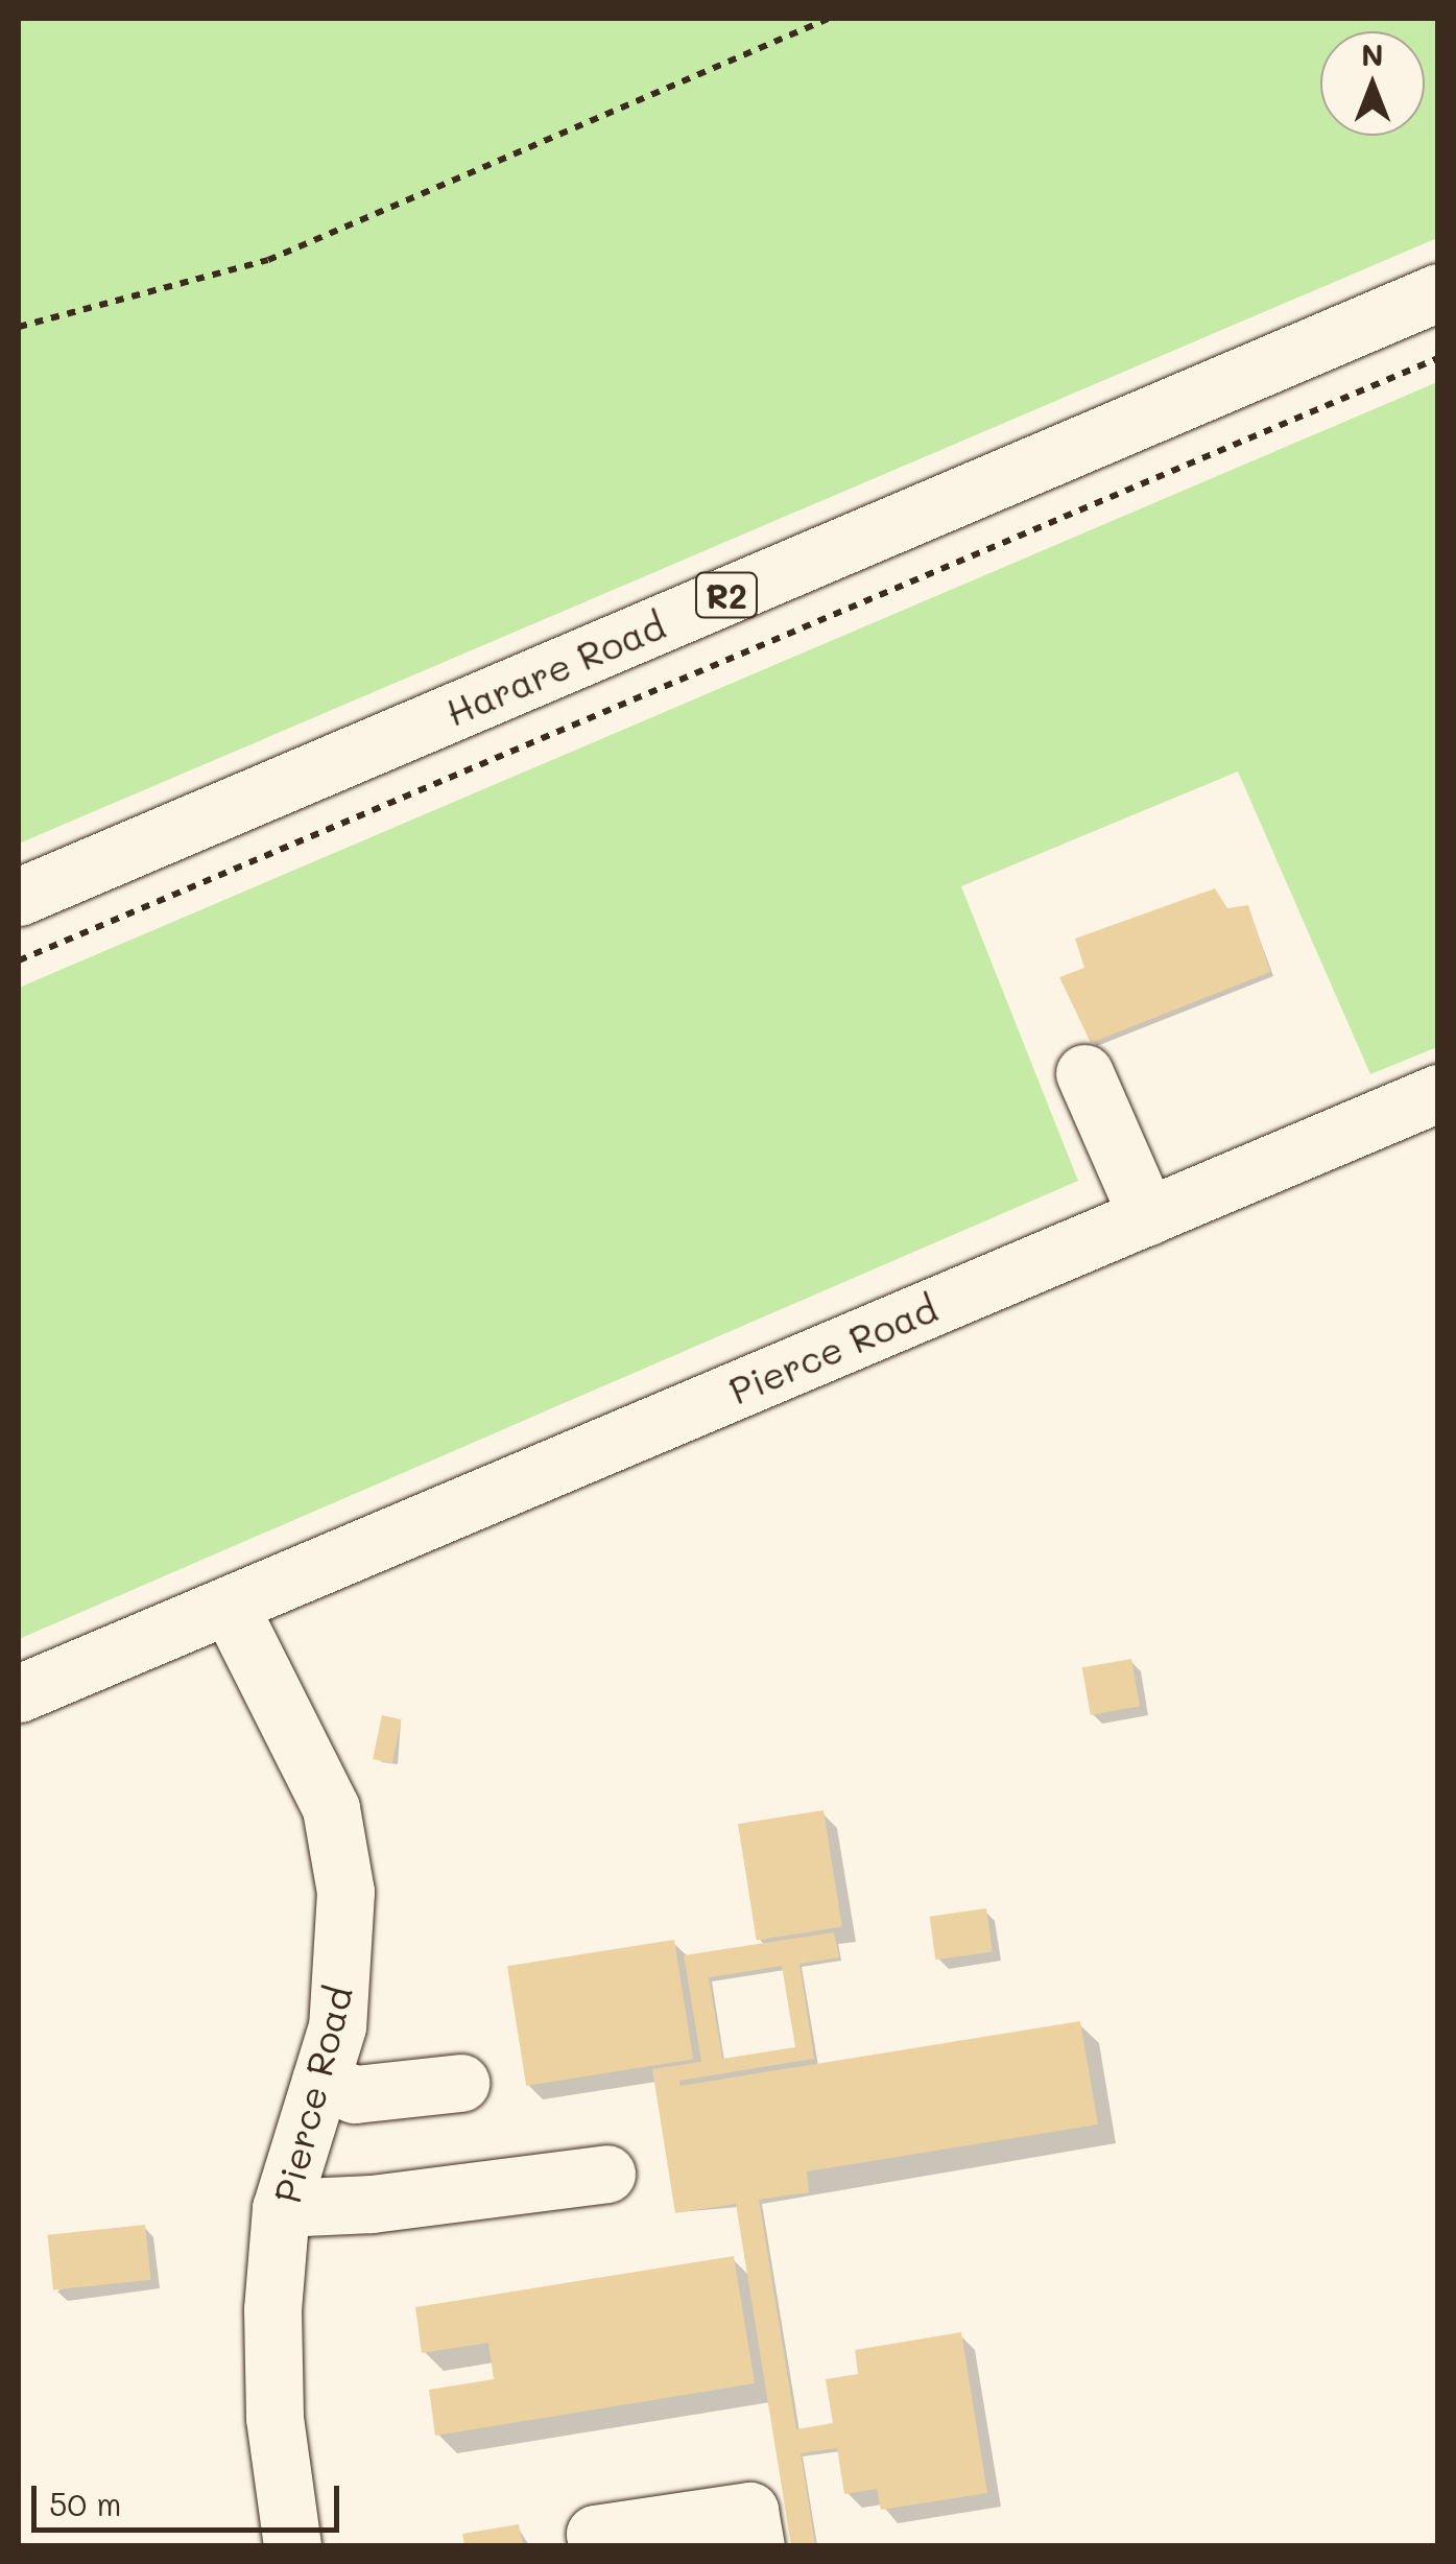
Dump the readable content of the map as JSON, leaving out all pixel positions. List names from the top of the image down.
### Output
{
  "streets": {
    "main road": ["R2", "Harare Road", "Pierce Road"]
  },
  "scale_bar": "50 m",
  "north": "top"
}
